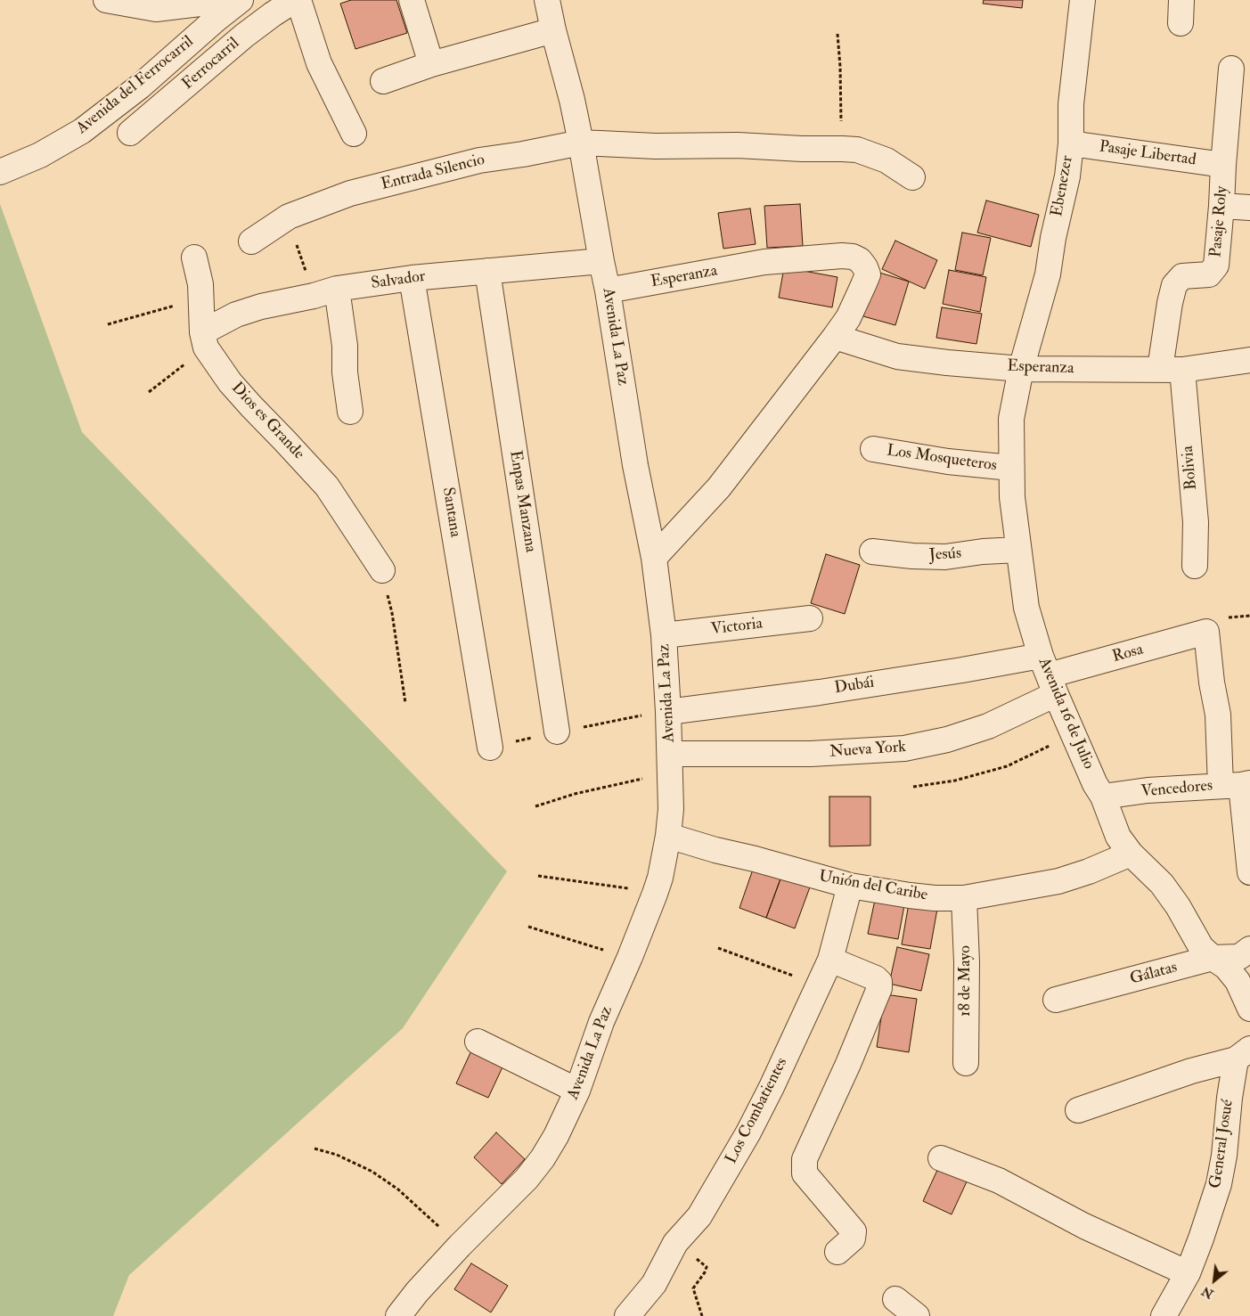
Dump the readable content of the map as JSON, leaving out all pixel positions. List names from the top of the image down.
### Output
{
  "streets": {
    "street": [
      "Ferrocarril",
      "Avenida del Ferrocarril",
      "Pasaje Libertad",
      "Entrada Silencio",
      "Ebenezer",
      "Pasaje Roly",
      "Esperanza",
      "Salvador",
      "Avenida La Paz",
      "Dios es Grande",
      "Los Mosqueteros",
      "Bolivia",
      "Enpas Manzana",
      "Santana",
      "Jesús",
      "Victoria",
      "Rosa",
      "Dubái",
      "Avenida 16 de Julio",
      "Nueva York",
      "Vencedores",
      "Unión del Caribe",
      "Gálatas",
      "18 de Mayo",
      "Los Combatientes",
      "General Josué"
    ]
  },
  "crossings": [
    ["Pasaje Libertad", "Ebenezer"],
    ["Pasaje Libertad", "Pasaje Roly"],
    ["Entrada Silencio", "Avenida La Paz"],
    ["Ebenezer", "Esperanza"],
    ["Ebenezer", "Avenida 16 de Julio"],
    ["Pasaje Roly", "Esperanza"],
    ["Pasaje Roly", "Bolivia"],
    ["Esperanza", "Avenida La Paz"],
    ["Esperanza", "Bolivia"],
    ["Esperanza", "Avenida 16 de Julio"],
    ["Salvador", "Avenida La Paz"],
    ["Salvador", "Dios es Grande"],
    ["Salvador", "Enpas Manzana"],
    ["Salvador", "Santana"],
    ["Avenida La Paz", "Victoria"],
    ["Avenida La Paz", "Dubái"],
    ["Avenida La Paz", "Nueva York"],
    ["Avenida La Paz", "Unión del Caribe"],
    ["Los Mosqueteros", "Avenida 16 de Julio"],
    ["Jesús", "Avenida 16 de Julio"],
    ["Rosa", "Dubái"],
    ["Rosa", "Avenida 16 de Julio"],
    ["Rosa", "Nueva York"],
    ["Rosa", "Vencedores"],
    ["Dubái", "Avenida 16 de Julio"],
    ["Dubái", "Nueva York"],
    ["Avenida 16 de Julio", "Nueva York"],
    ["Avenida 16 de Julio", "Vencedores"],
    ["Avenida 16 de Julio", "Unión del Caribe"],
    ["Avenida 16 de Julio", "Gálatas"],
    ["Unión del Caribe", "18 de Mayo"],
    ["Unión del Caribe", "Los Combatientes"]
  ],
  "north": "bottom left"
}
